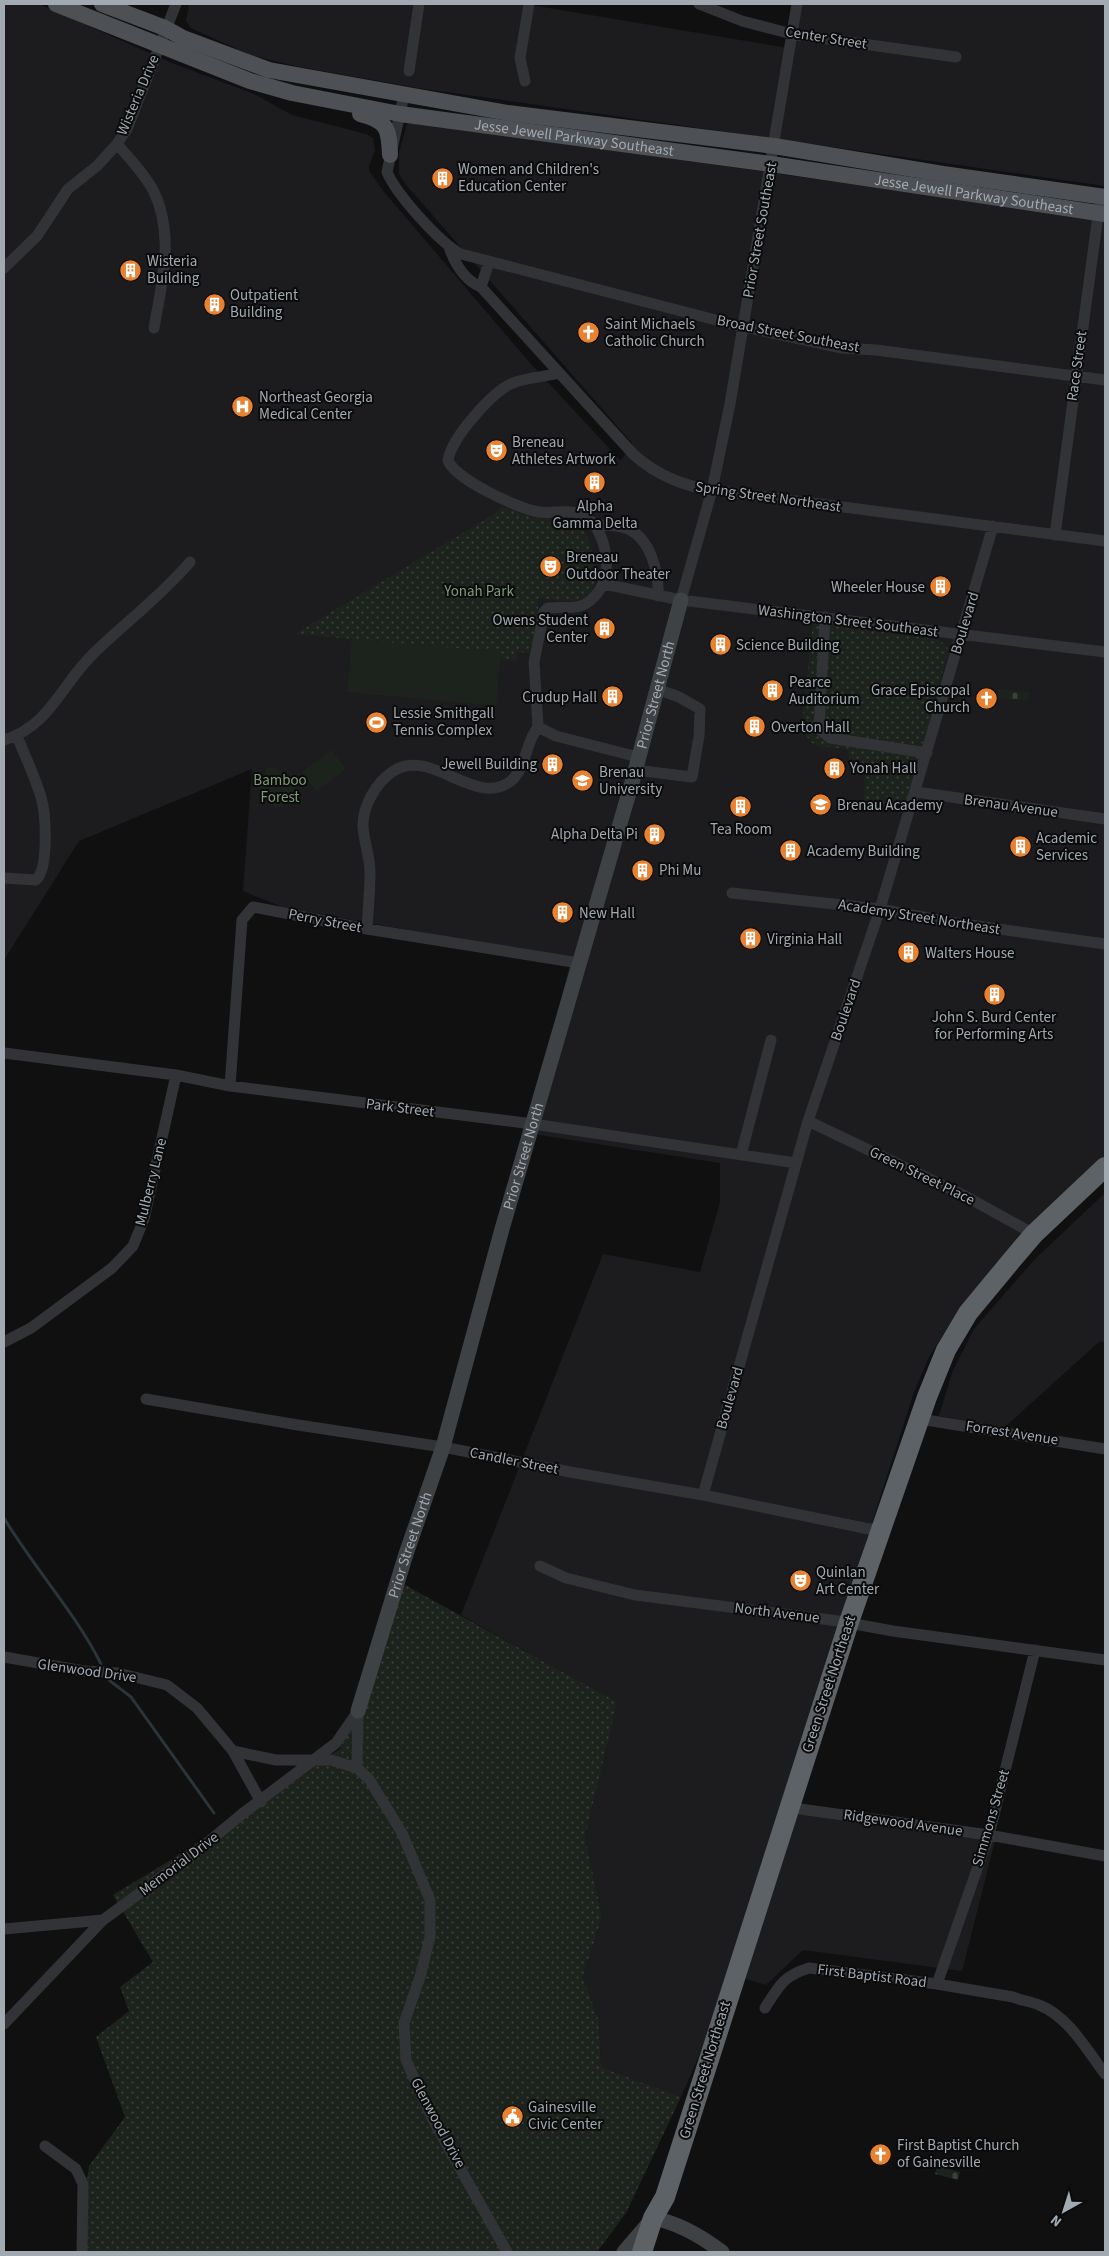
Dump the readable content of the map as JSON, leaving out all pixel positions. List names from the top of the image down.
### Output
{
  "streets": {
    "highway": ["Green Street Northeast"],
    "main road": ["Jesse Jewell Parkway Southeast"],
    "street": [
      "Center Street",
      "Wisteria Drive",
      "Prior Street Southeast",
      "Broad Street Southeast",
      "Race Street",
      "Spring Street Northeast",
      "Washington Street Southeast",
      "Boulevard",
      "Prior Street North",
      "Brenau Avenue",
      "Academy Street Northeast",
      "Perry Street",
      "Park Street",
      "Green Street Place",
      "Mulberry Lane",
      "Forrest Avenue",
      "Candler Street",
      "North Avenue",
      "Glenwood Drive",
      "Simmons Street",
      "Ridgewood Avenue",
      "Memorial Drive",
      "First Baptist Road"
    ]
  },
  "crossings": [
    ["Center Street", "Prior Street Southeast"],
    ["Wisteria Drive", "Jesse Jewell Parkway Southeast"],
    ["Jesse Jewell Parkway Southeast", "Prior Street Southeast"],
    ["Jesse Jewell Parkway Southeast", "Race Street"],
    ["Jesse Jewell Parkway Southeast", "Spring Street Northeast"],
    ["Prior Street Southeast", "Broad Street Southeast"],
    ["Prior Street Southeast", "Spring Street Northeast"],
    ["Prior Street Southeast", "Washington Street Southeast"],
    ["Prior Street Southeast", "Prior Street North"],
    ["Broad Street Southeast", "Race Street"],
    ["Broad Street Southeast", "Spring Street Northeast"],
    ["Race Street", "Spring Street Northeast"],
    ["Spring Street Northeast", "Boulevard"],
    ["Washington Street Southeast", "Boulevard"],
    ["Washington Street Southeast", "Prior Street North"],
    ["Boulevard", "Brenau Avenue"],
    ["Boulevard", "Academy Street Northeast"],
    ["Boulevard", "Park Street"],
    ["Boulevard", "Green Street Place"],
    ["Boulevard", "Candler Street"],
    ["Prior Street North", "Perry Street"],
    ["Prior Street North", "Park Street"],
    ["Prior Street North", "Candler Street"],
    ["Prior Street North", "Memorial Drive"],
    ["Perry Street", "Park Street"],
    ["Park Street", "Mulberry Lane"],
    ["Green Street Place", "Green Street Northeast"],
    ["Forrest Avenue", "Green Street Northeast"],
    ["Candler Street", "Green Street Northeast"],
    ["North Avenue", "Green Street Northeast"],
    ["North Avenue", "Simmons Street"],
    ["Glenwood Drive", "Memorial Drive"],
    ["Green Street Northeast", "Ridgewood Avenue"],
    ["Simmons Street", "Ridgewood Avenue"],
    ["Simmons Street", "First Baptist Road"]
  ],
  "parks": ["Yonah Park", "Bamboo Forest"],
  "places": {
    "building": [
      "Women and Children's Education Center",
      "Wisteria Building",
      "Outpatient Building",
      "Alpha Gamma Delta",
      "Wheeler House",
      "Owens Student Center",
      "Science Building",
      "Pearce Auditorium",
      "Crudup Hall",
      "Overton Hall",
      "Jewell Building",
      "Yonah Hall",
      "Tea Room",
      "Alpha Delta Pi",
      "Academic Services",
      "Academy Building",
      "Phi Mu",
      "New Hall",
      "Virginia Hall",
      "Walters House",
      "John S. Burd Center for Performing Arts"
    ],
    "church": ["Saint Michaels Catholic Church", "Grace Episcopal Church", "First Baptist Church of Gainesville"],
    "hospital": ["Northeast Georgia Medical Center"],
    "theatre": ["Breneau Athletes Artwork", "Breneau Outdoor Theater", "Quinlan Art Center"],
    "sports": ["Lessie Smithgall Tennis Complex"],
    "school or university": ["Brenau University", "Brenau Academy"],
    "public building": ["Gainesville Civic Center"]
  },
  "north": "bottom left"
}
